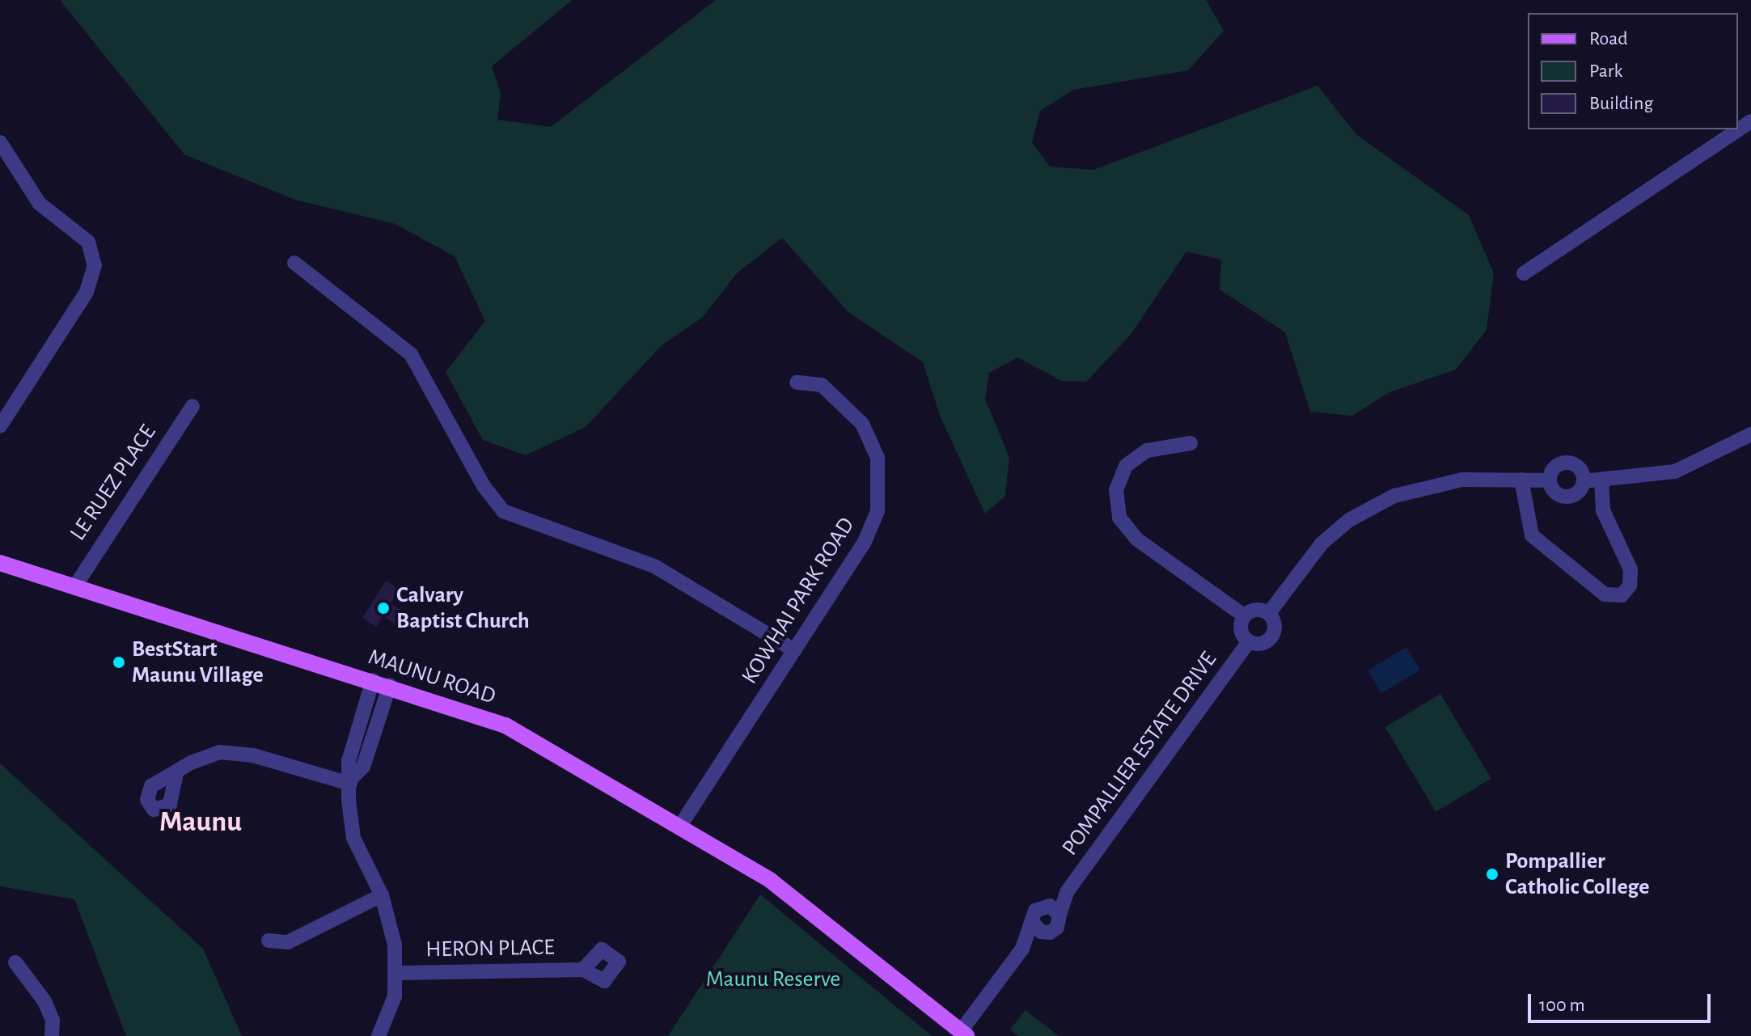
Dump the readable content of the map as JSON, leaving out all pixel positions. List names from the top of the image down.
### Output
{
  "streets": {
    "main road": ["MAUNU ROAD"],
    "street": [
      "LE RUEZ PLACE",
      "KOWHAI PARK ROAD",
      "POMPALLIER ESTATE DRIVE",
      "HERON PLACE"
    ]
  },
  "crossings": [
    ["LE RUEZ PLACE", "MAUNU ROAD"],
    ["KOWHAI PARK ROAD", "MAUNU ROAD"]
  ],
  "districts": ["Maunu"],
  "parks": ["Maunu Reserve"],
  "places": ["Calvary Baptist Church", "BestStart Maunu Village", "Pompallier Catholic College"],
  "legend": ["Road", "Park", "Building"],
  "scale_bar": "100 m"
}
